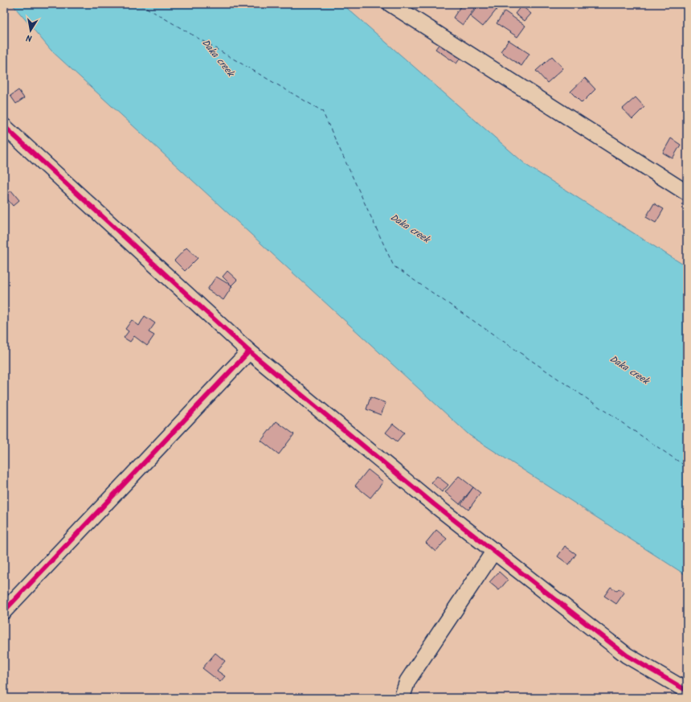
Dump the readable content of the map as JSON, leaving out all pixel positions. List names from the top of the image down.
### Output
{
  "water": ["Daka creek"],
  "north": "bottom"
}
